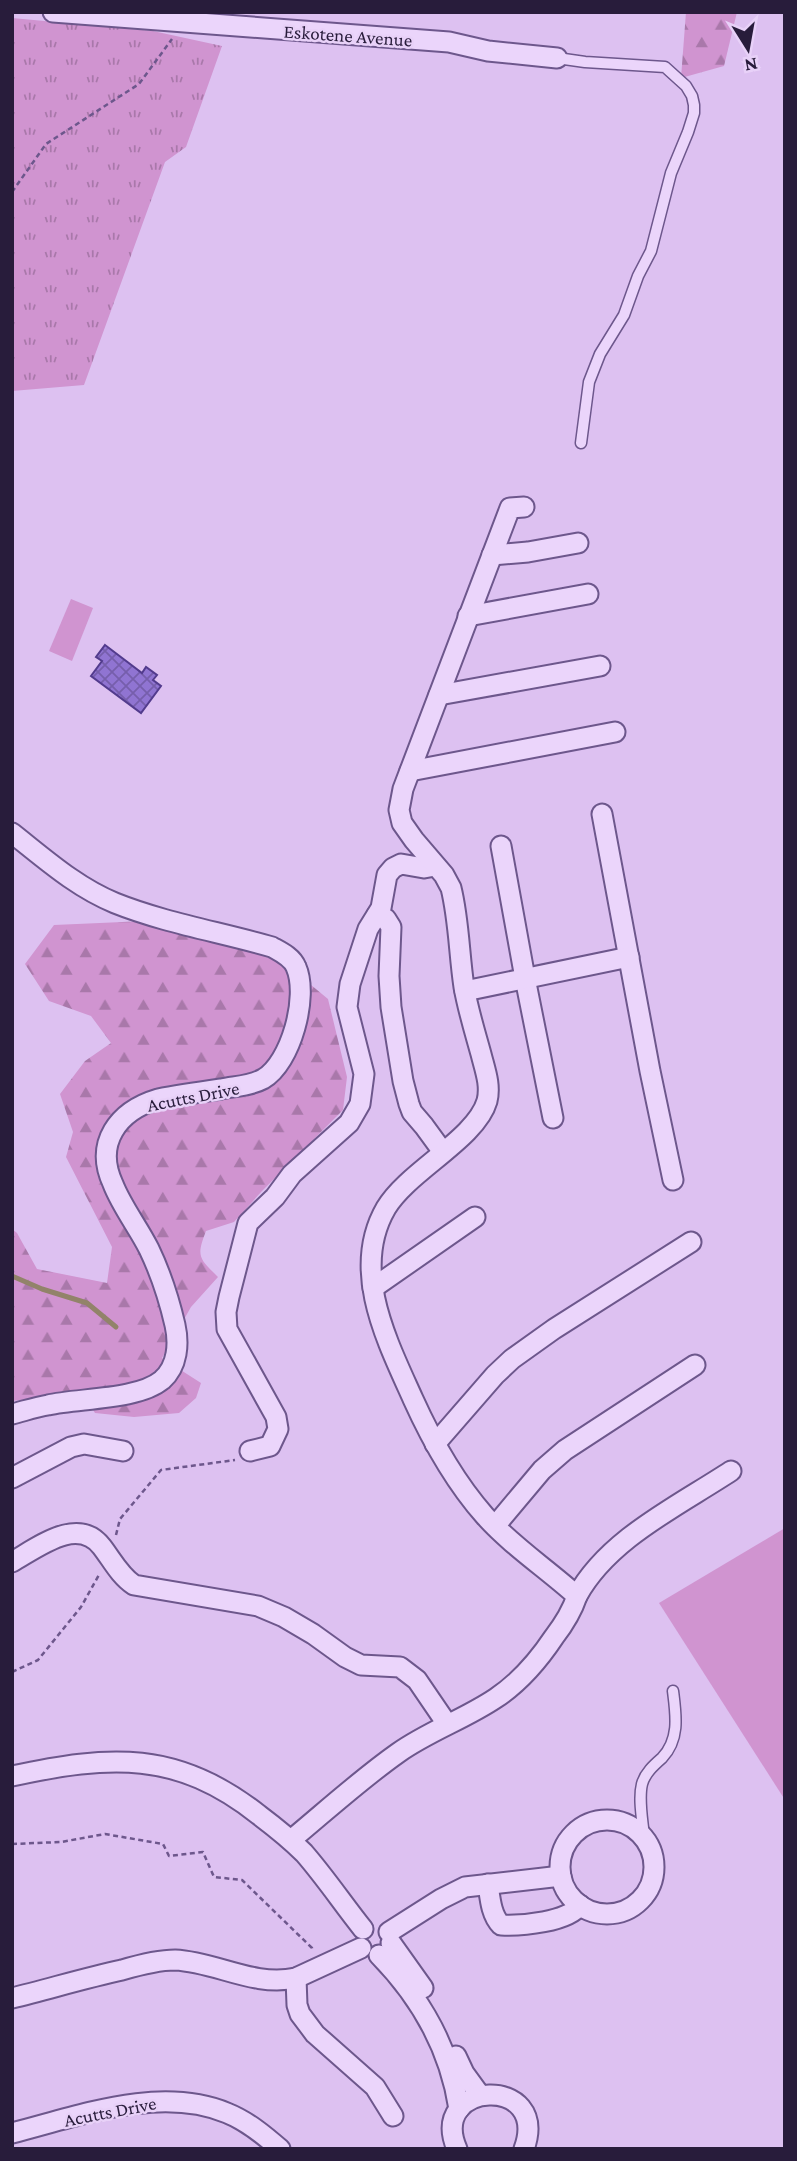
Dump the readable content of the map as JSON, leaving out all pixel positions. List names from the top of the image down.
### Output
{
  "streets": {
    "street": ["Eskotene Avenue", "Acutts Drive"]
  },
  "north": "bottom"
}
